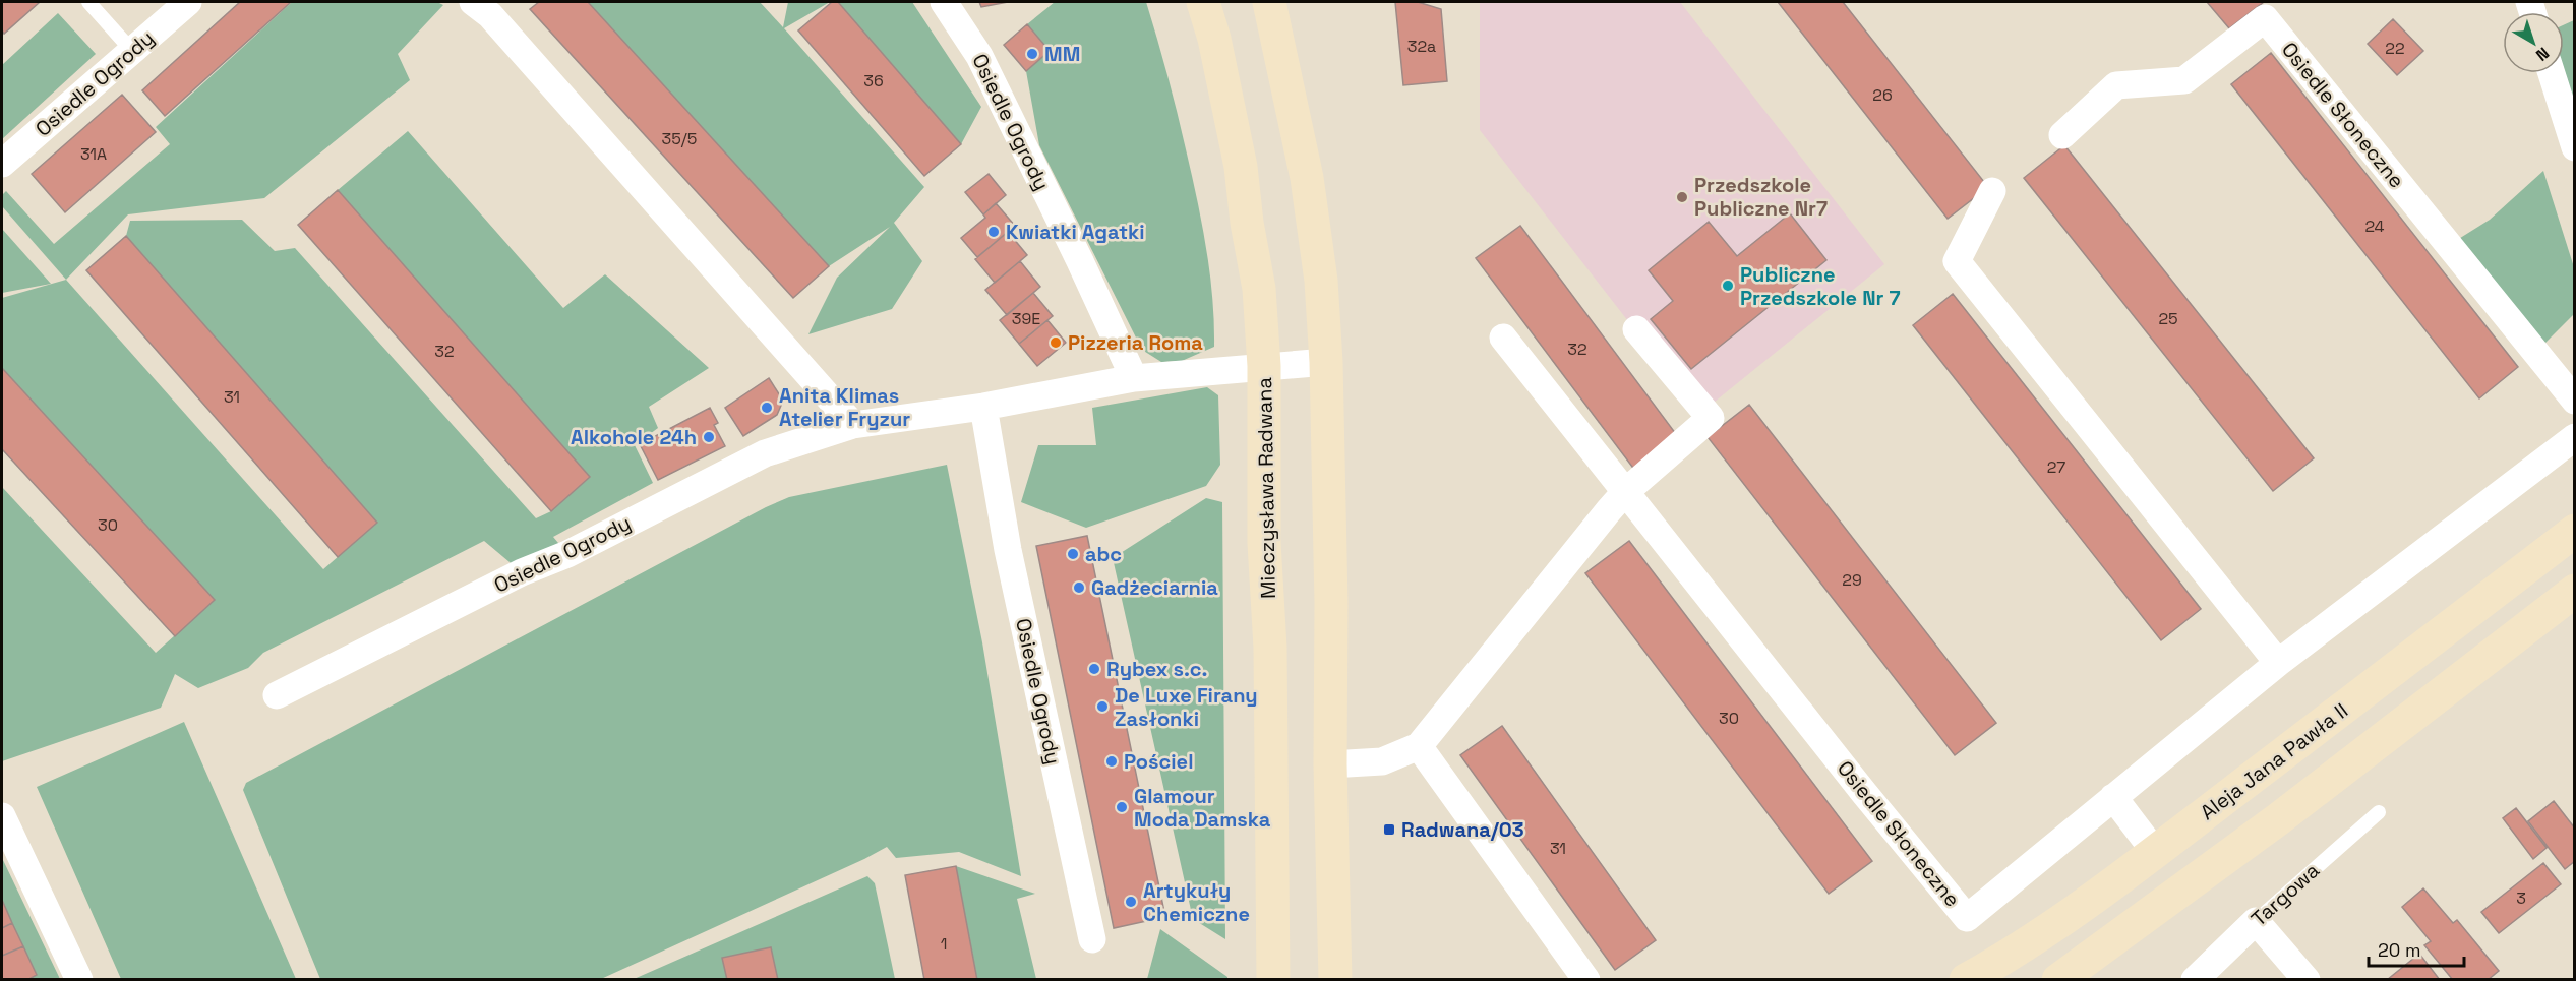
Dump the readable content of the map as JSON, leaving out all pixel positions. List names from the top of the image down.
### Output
{
  "streets": {
    "main road": ["Mieczysława Radwana", "Aleja Jana Pawła II"],
    "street": ["Osiedle Ogrody", "Osiedle Słoneczne", "Targowa"]
  },
  "crossings": [
    ["Osiedle Ogrody", "Mieczysława Radwana"]
  ],
  "places": {
    "other": [
      "MM",
      "Przedszkole Publiczne Nr7",
      "Kwiatki Agatki",
      "Publiczne Przedszkole Nr 7",
      "Pizzeria Roma",
      "Anita Klimas Atelier Fryzur",
      "Alkohole 24h",
      "abc",
      "Gadżeciarnia",
      "Rybex s.c.",
      "De Luxe Firany Zasłonki",
      "Pościel",
      "Glamour Moda Damska",
      "Artykuły Chemiczne"
    ],
    "transit": ["Radwana/03"]
  },
  "house_numbers": [
    "32a",
    "22",
    "36",
    "26",
    "35/5",
    "31A",
    "24",
    "39E",
    "25",
    "32",
    "32",
    "31",
    "27",
    "30",
    "29",
    "30",
    "31",
    "3",
    "1"
  ],
  "scale_bar": "20 m",
  "north": "bottom right"
}
